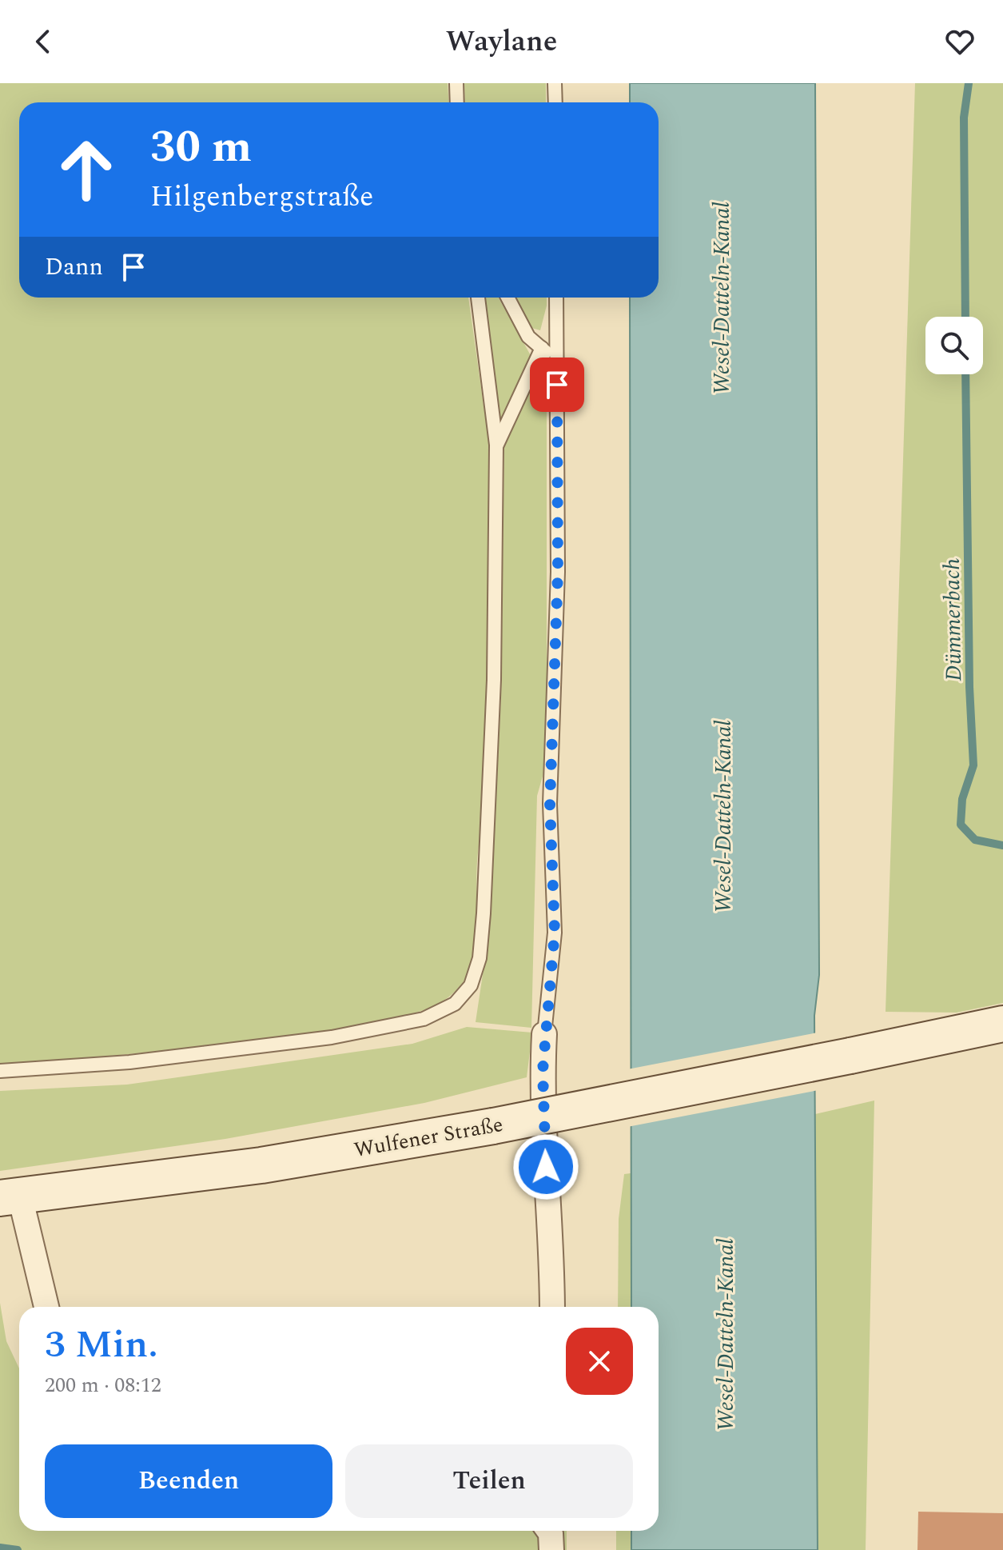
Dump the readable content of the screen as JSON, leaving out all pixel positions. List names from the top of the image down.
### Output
{
  "streets": {
    "main road": ["Wulfener Straße"]
  },
  "water": ["Wesel-Datteln-Kanal", "Dümmerbach"],
  "page": {
    "header": "Waylane",
    "turn": ["30 m", "Hilgenbergstraße"],
    "then": "Dann",
    "heading": ["3 Min.", "200 m · 08:12"],
    "buttons": ["Beenden", "Teilen"]
  }
}
